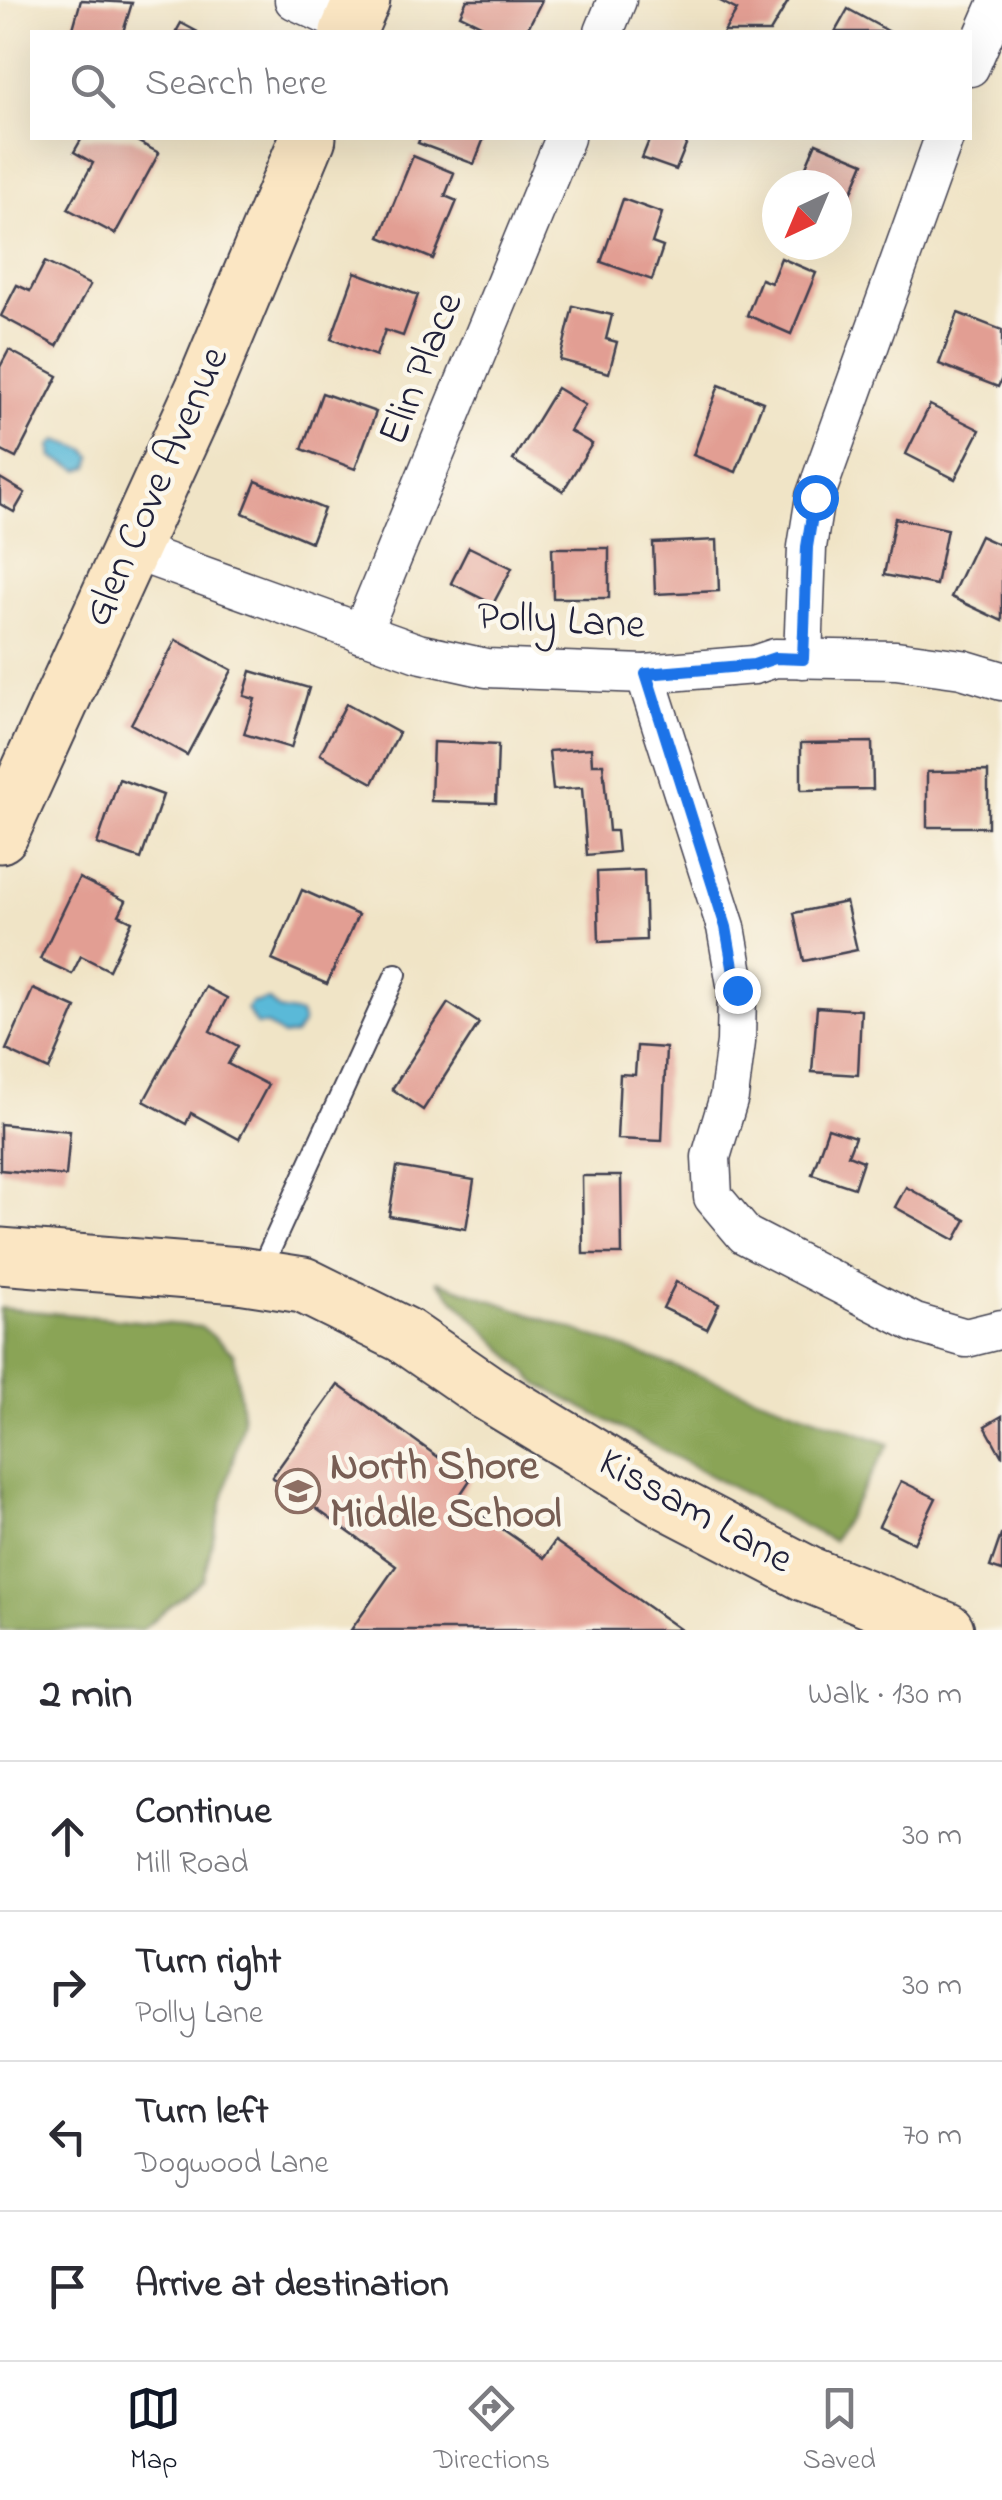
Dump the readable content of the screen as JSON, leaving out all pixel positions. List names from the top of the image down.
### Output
{
  "streets": {
    "street": [
      "Elin Place",
      "Glen Cove Avenue",
      "Polly Lane",
      "Kissam Lane"
    ]
  },
  "crossings": [
    ["Elin Place", "Polly Lane"],
    ["Glen Cove Avenue", "Polly Lane"]
  ],
  "places": {
    "school or university": ["North Shore Middle School"]
  },
  "north": "bottom left",
  "page": {
    "search": "Search here",
    "heading": ["2 min", "Walk · 130 m"],
    "list": [
      ["Continue", "Mill Road", "30 m"],
      ["Turn right", "Polly Lane", "30 m"],
      ["Turn left", "Dogwood Lane", "70 m"],
      "Arrive at destination"
    ],
    "nav": ["Map", "Directions", "Saved"]
  }
}
